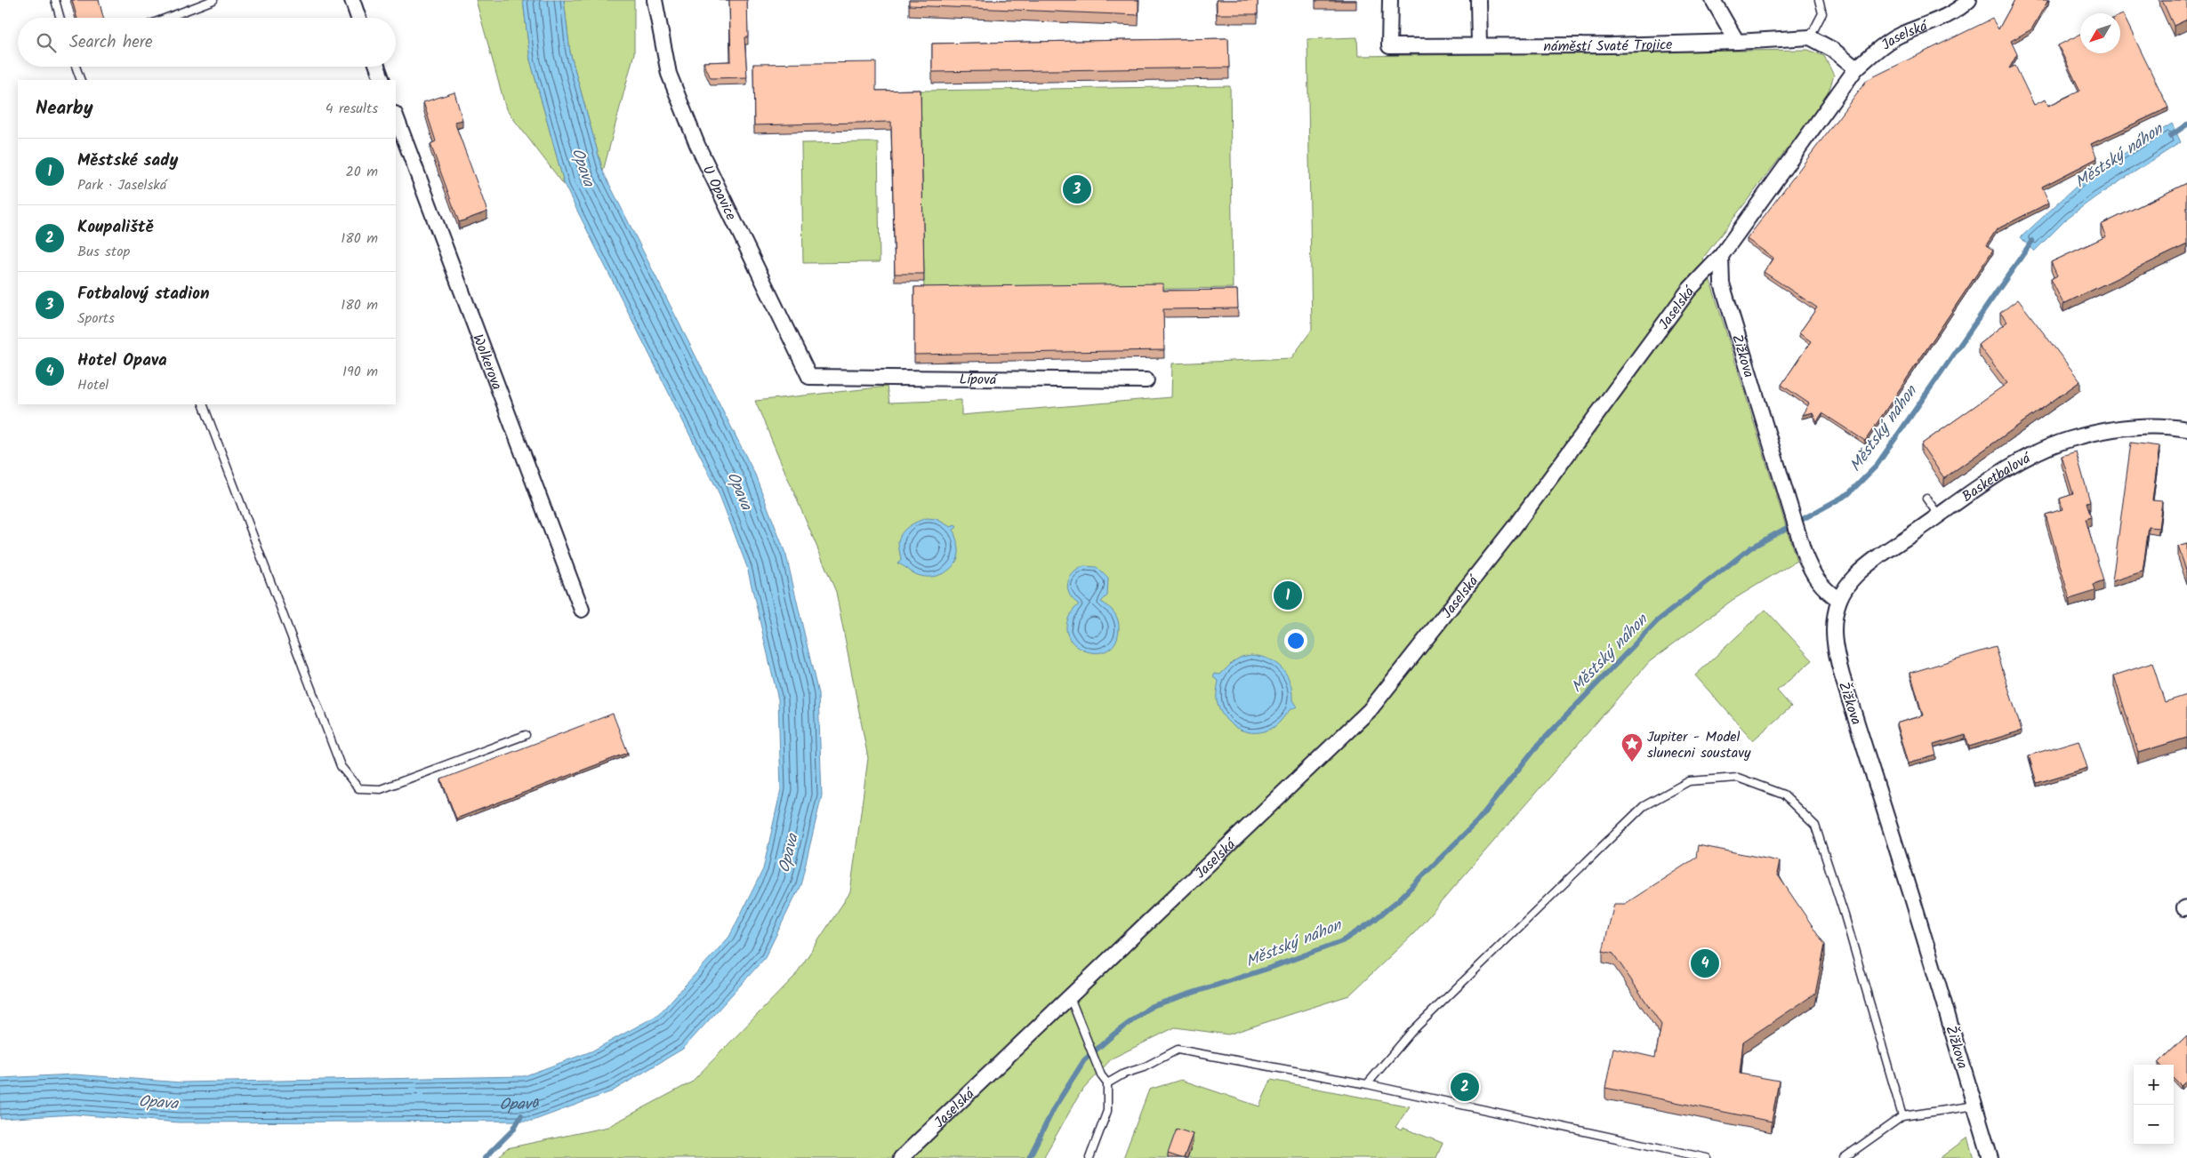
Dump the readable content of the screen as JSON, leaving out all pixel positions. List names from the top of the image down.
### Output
{
  "streets": {
    "street": [
      "Jaselská",
      "náměstí Svaté Trojice",
      "U Opavice",
      "Žižkova",
      "Wolkerova",
      "Lípová",
      "Basketbalová"
    ]
  },
  "crossings": [
    ["Jaselská", "Žižkova"],
    ["U Opavice", "Lípová"],
    ["Žižkova", "Basketbalová"]
  ],
  "water": ["Městský náhon", "Opava"],
  "places": {
    "place": ["Jupiter - Model slunecni soustavy"]
  },
  "north": "bottom left",
  "page": {
    "search": "Search here",
    "heading": ["Nearby", "4 results"],
    "list": [
      {
        "mark": "1",
        "name": "Městské sady",
        "note": "Park · Jaselská",
        "value": "20 m"
      },
      {
        "mark": "2",
        "name": "Koupaliště",
        "note": "Bus stop",
        "value": "180 m"
      },
      {
        "mark": "3",
        "name": "Fotbalový stadion",
        "note": "Sports",
        "value": "180 m"
      },
      {
        "mark": "4",
        "name": "Hotel Opava",
        "note": "Hotel",
        "value": "190 m"
      }
    ],
    "pins": [
      "3",
      "1",
      "4",
      "2"
    ],
    "map_buttons": ["+", "−"]
  }
}
